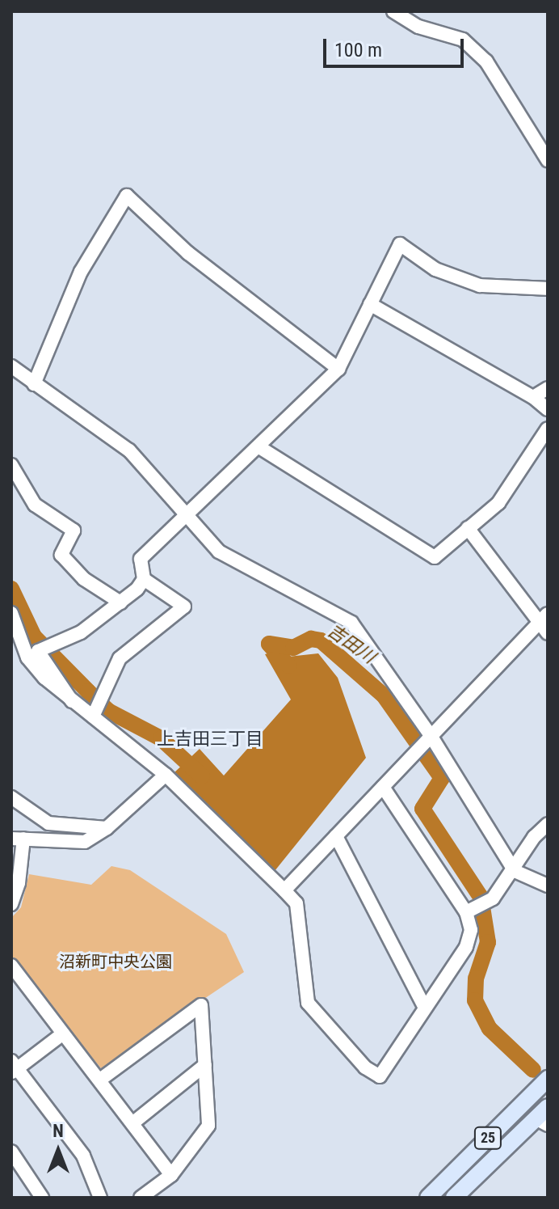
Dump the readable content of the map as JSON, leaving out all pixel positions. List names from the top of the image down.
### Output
{
  "streets": {
    "main road": ["25"]
  },
  "districts": ["上吉田三丁目"],
  "water": ["吉田川"],
  "parks": ["沼新町中央公園"],
  "scale_bar": "100 m",
  "north": "top"
}
